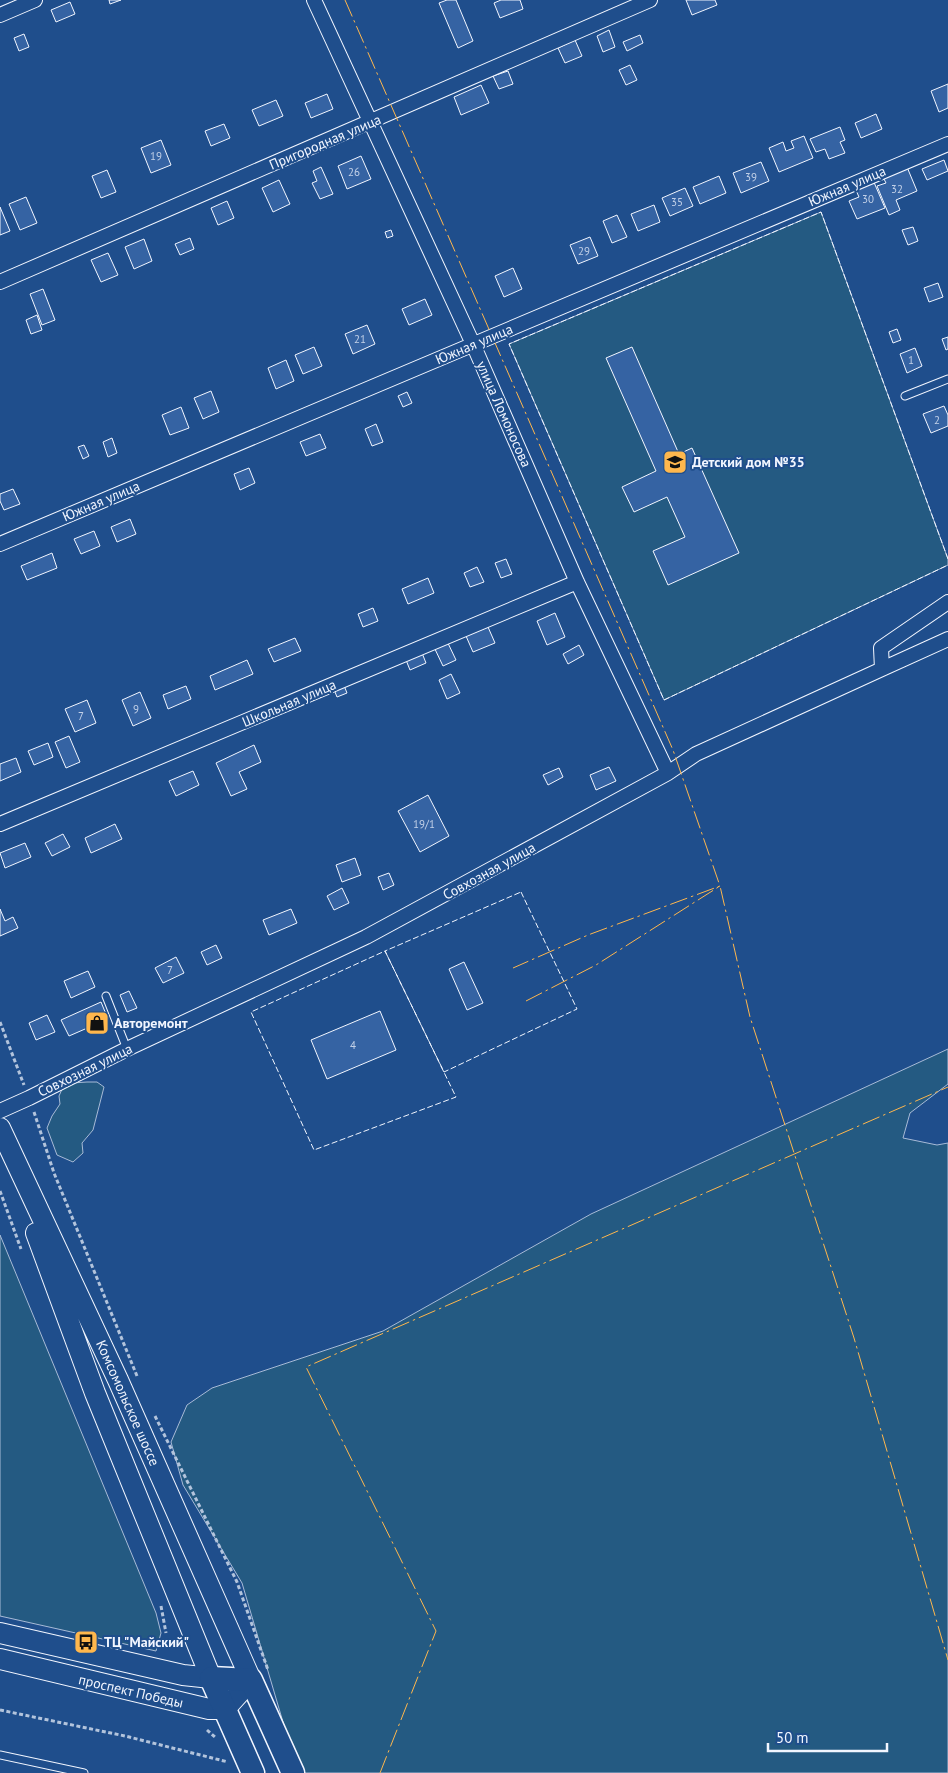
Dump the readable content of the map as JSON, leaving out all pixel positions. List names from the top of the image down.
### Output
{
  "streets": {
    "main road": ["Комсомольское шоссе", "проспект Победы"],
    "street": [
      "Пригородная улица",
      "Южная улица",
      "улица Ломоносова",
      "Школьная улица",
      "Совхозная улица"
    ]
  },
  "crossings": [
    ["Пригородная улица", "улица Ломоносова"],
    ["Южная улица", "улица Ломоносова"],
    ["улица Ломоносова", "Школьная улица"],
    ["улица Ломоносова", "Совхозная улица"],
    ["Комсомольское шоссе", "проспект Победы"]
  ],
  "places": {
    "school or university": ["Детский дом №35"],
    "shop": ["Авторемонт"],
    "bus stop": ["ТЦ \"Майский\""]
  },
  "house_numbers": [
    "19",
    "26",
    "39",
    "32",
    "30",
    "35",
    "29",
    "21",
    "1",
    "2",
    "9",
    "7",
    "19/1",
    "7",
    "4"
  ],
  "scale_bar": "50 m"
}
